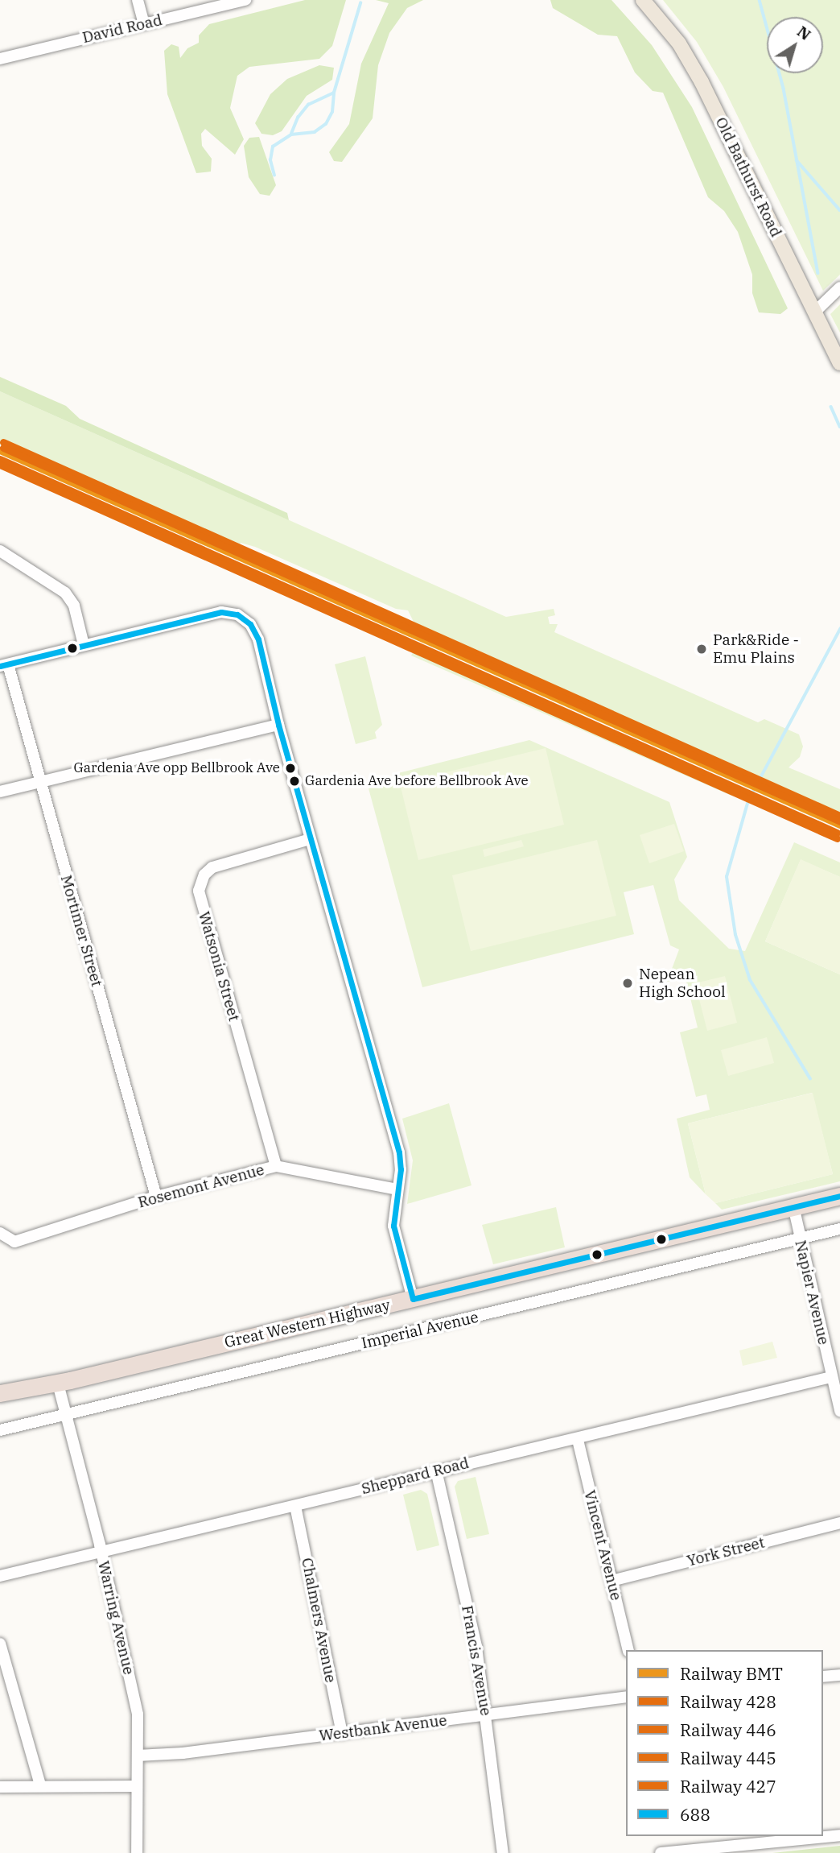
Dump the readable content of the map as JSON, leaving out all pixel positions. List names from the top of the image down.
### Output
{
  "streets": {
    "highway": ["Great Western Highway"],
    "main road": ["Old Bathurst Road"],
    "street": [
      "David Road",
      "Mortimer Street",
      "Watsonia Street",
      "Rosemont Avenue",
      "Napier Avenue",
      "Imperial Avenue",
      "Sheppard Road",
      "Vincent Avenue",
      "York Street",
      "Warring Avenue",
      "Chalmers Avenue",
      "Francis Avenue",
      "Westbank Avenue"
    ]
  },
  "crossings": [
    ["Mortimer Street", "Rosemont Avenue"],
    ["Watsonia Street", "Rosemont Avenue"],
    ["Napier Avenue", "Great Western Highway"],
    ["Napier Avenue", "Imperial Avenue"],
    ["Napier Avenue", "Sheppard Road"],
    ["Great Western Highway", "Warring Avenue"],
    ["Imperial Avenue", "Warring Avenue"],
    ["Sheppard Road", "Vincent Avenue"],
    ["Sheppard Road", "Warring Avenue"],
    ["Sheppard Road", "Chalmers Avenue"],
    ["Sheppard Road", "Francis Avenue"],
    ["Vincent Avenue", "York Street"],
    ["Warring Avenue", "Westbank Avenue"],
    ["Chalmers Avenue", "Westbank Avenue"],
    ["Francis Avenue", "Westbank Avenue"]
  ],
  "places": [
    "Park&Ride - Emu Plains",
    "Gardenia Ave opp Bellbrook Ave",
    "Gardenia Ave before Bellbrook Ave",
    "Nepean High School"
  ],
  "lines": [
    "rail line 446",
    "rail line 427",
    "rail line BMT",
    "rail line 428",
    "rail line 445",
    "transit line 688"
  ],
  "legend": [
    "Railway BMT",
    "Railway 428",
    "Railway 446",
    "Railway 445",
    "Railway 427",
    "688"
  ],
  "north": "top right"
}
